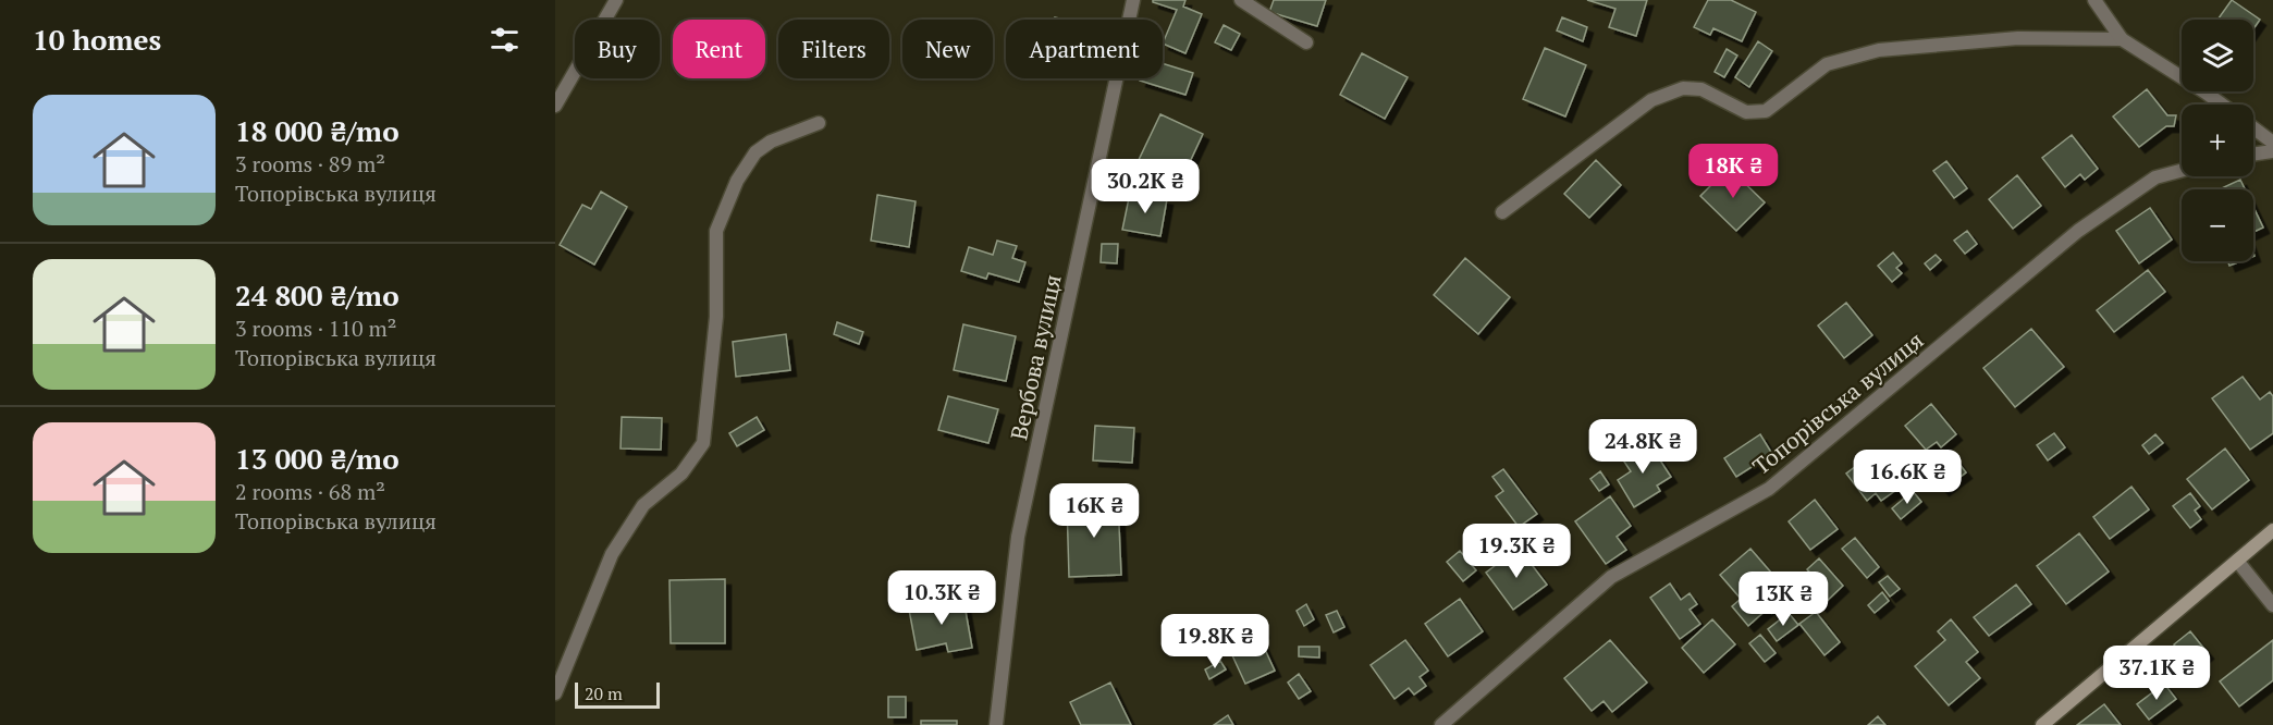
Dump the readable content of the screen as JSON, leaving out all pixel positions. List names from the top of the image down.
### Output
{
  "streets": {
    "street": ["Вербова вулиця", "Топорівська вулиця"]
  },
  "scale_bar": "20 m",
  "page": {
    "heading": "10 homes",
    "map_buttons": ["+", "−"],
    "chip": [
      "Buy",
      "Rent",
      "Filters",
      "New",
      "Apartment"
    ],
    "list": [
      {
        "name": "18 000 ₴/mo",
        "note": "3 rooms · 89 m² · Топорівська вулиця"
      },
      {
        "name": "24 800 ₴/mo",
        "note": "3 rooms · 110 m² · Топорівська вулиця"
      },
      {
        "name": "13 000 ₴/mo",
        "note": "2 rooms · 68 m² · Топорівська вулиця"
      }
    ],
    "price": [
      "18K ₴",
      "30.2K ₴",
      "24.8K ₴",
      "16.6K ₴",
      "16K ₴",
      "19.3K ₴",
      "10.3K ₴",
      "13K ₴",
      "19.8K ₴",
      "37.1K ₴"
    ],
    "scale": "20 m"
  }
}
